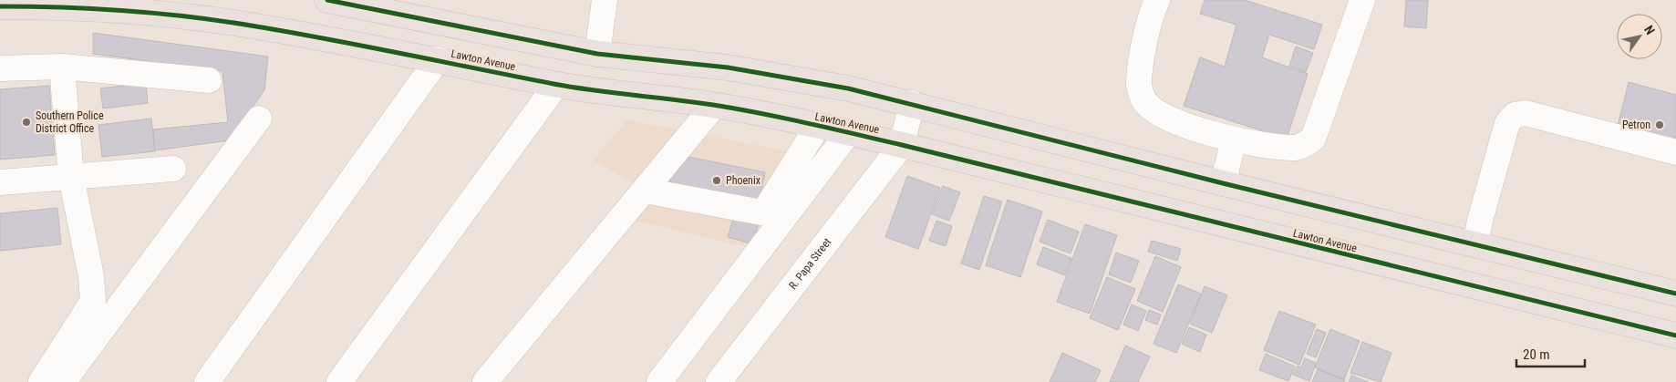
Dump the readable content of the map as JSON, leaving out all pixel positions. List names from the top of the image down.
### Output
{
  "streets": {
    "main road": ["Lawton Avenue"],
    "street": ["R. Papa Street"]
  },
  "crossings": [
    ["Lawton Avenue", "R. Papa Street"]
  ],
  "places": ["Southern Police District Office", "Petron", "Phoenix"],
  "scale_bar": "20 m",
  "north": "top right"
}
